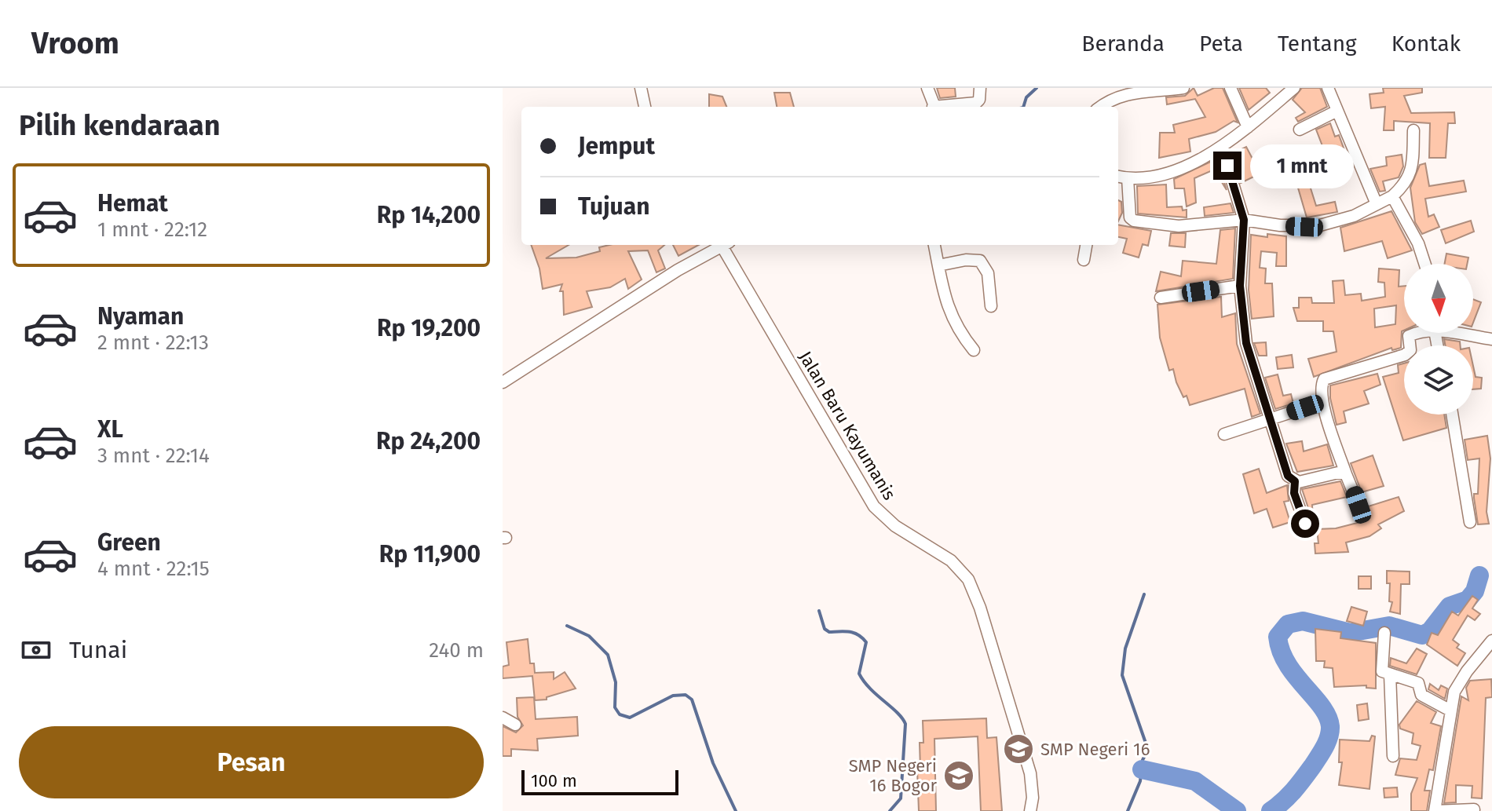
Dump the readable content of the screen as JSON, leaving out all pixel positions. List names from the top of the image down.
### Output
{
  "streets": {
    "street": ["Jalan Baru Kayumanis"]
  },
  "places": {
    "school or university": ["SMP Negeri 16", "SMP Negeri 16 Bogor"]
  },
  "scale_bar": "100 m",
  "north": "bottom",
  "page": {
    "header": "Vroom",
    "nav": [
      "Beranda",
      "Peta",
      "Tentang",
      "Kontak"
    ],
    "heading": "Pilih kendaraan",
    "banner": ["Jemput", "Tujuan"],
    "bubble": "1 mnt",
    "list": [
      {
        "name": "Hemat",
        "note": "1 mnt · 22:12",
        "value": "Rp 14,200"
      },
      {
        "name": "Nyaman",
        "note": "2 mnt · 22:13",
        "value": "Rp 19,200"
      },
      {
        "name": "XL",
        "note": "3 mnt · 22:14",
        "value": "Rp 24,200"
      },
      {
        "name": "Green",
        "note": "4 mnt · 22:15",
        "value": "Rp 11,900"
      }
    ],
    "pay": ["Tunai", "240 m"],
    "buttons": "Pesan",
    "scale": "100 m"
  }
}
